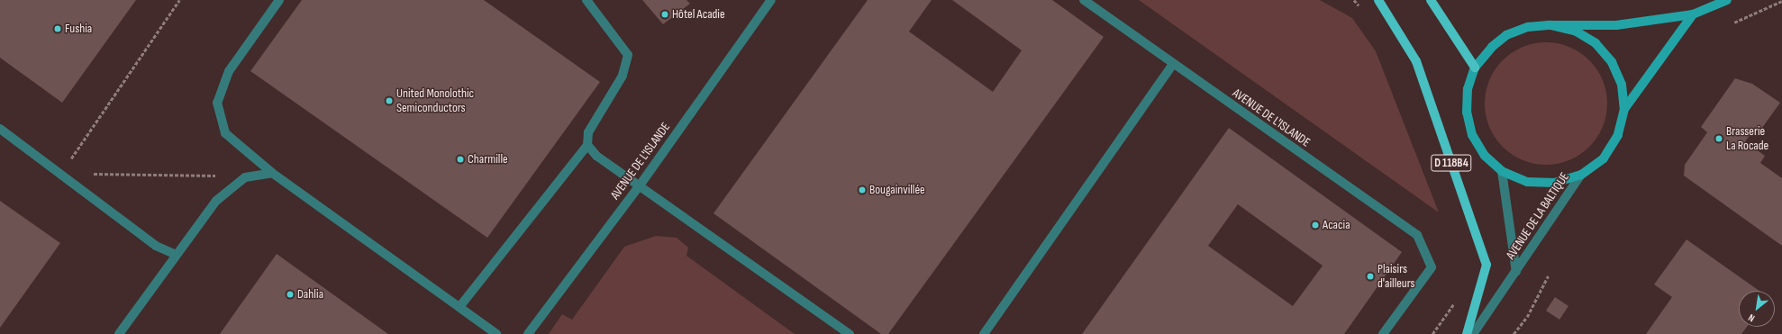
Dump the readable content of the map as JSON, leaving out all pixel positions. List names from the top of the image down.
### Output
{
  "streets": {
    "main road": ["D 118B4"],
    "street": ["AVENUE DE L'ISLANDE", "AVENUE DE LA BALTIQUE"]
  },
  "places": [
    "Hôtel Acadie",
    "Fushia",
    "United Monolothic Semiconductors",
    "Brasserie La Rocade",
    "Charmille",
    "Bougainvillée",
    "Acacia",
    "Plaisirs d'ailleurs",
    "Dahlia"
  ],
  "north": "bottom left"
}
